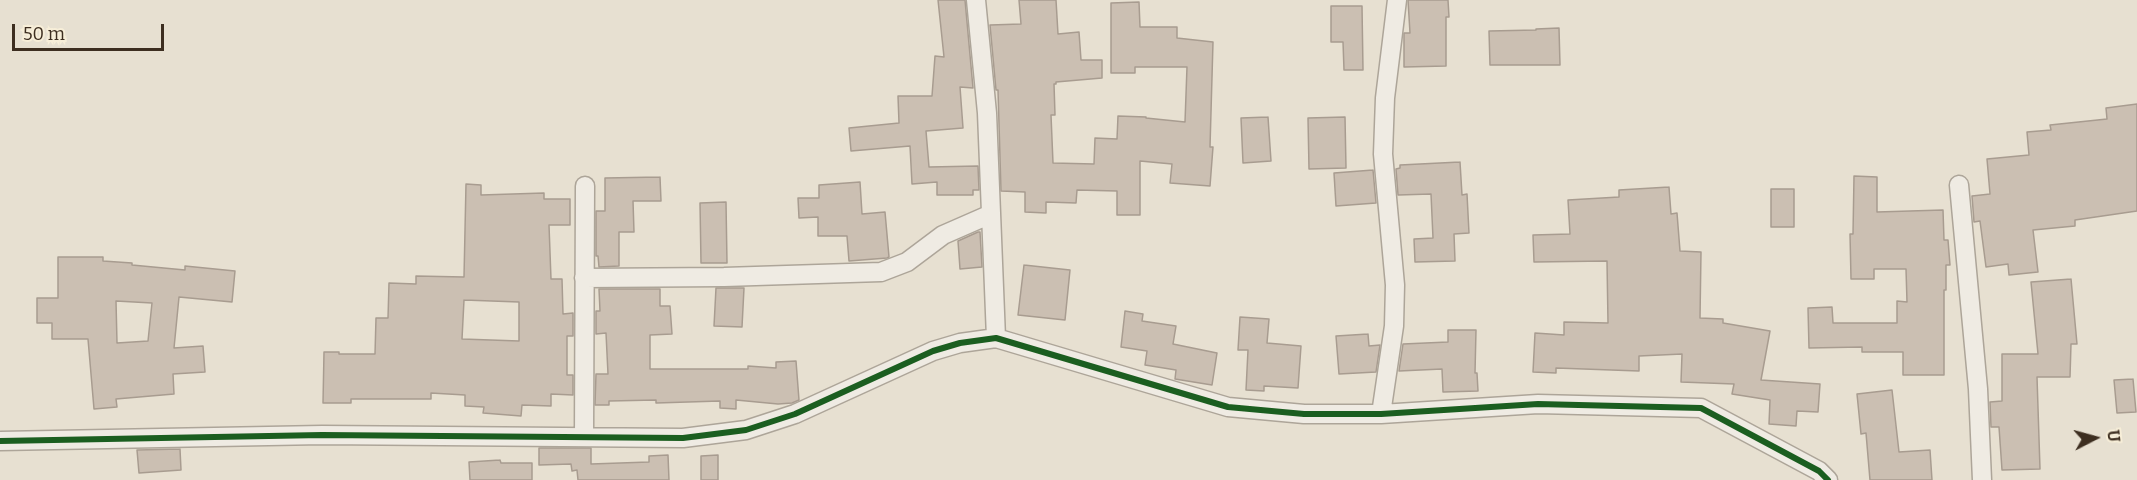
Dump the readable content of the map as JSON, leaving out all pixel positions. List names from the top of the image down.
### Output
{
  "scale_bar": "50 m",
  "north": "right"
}
